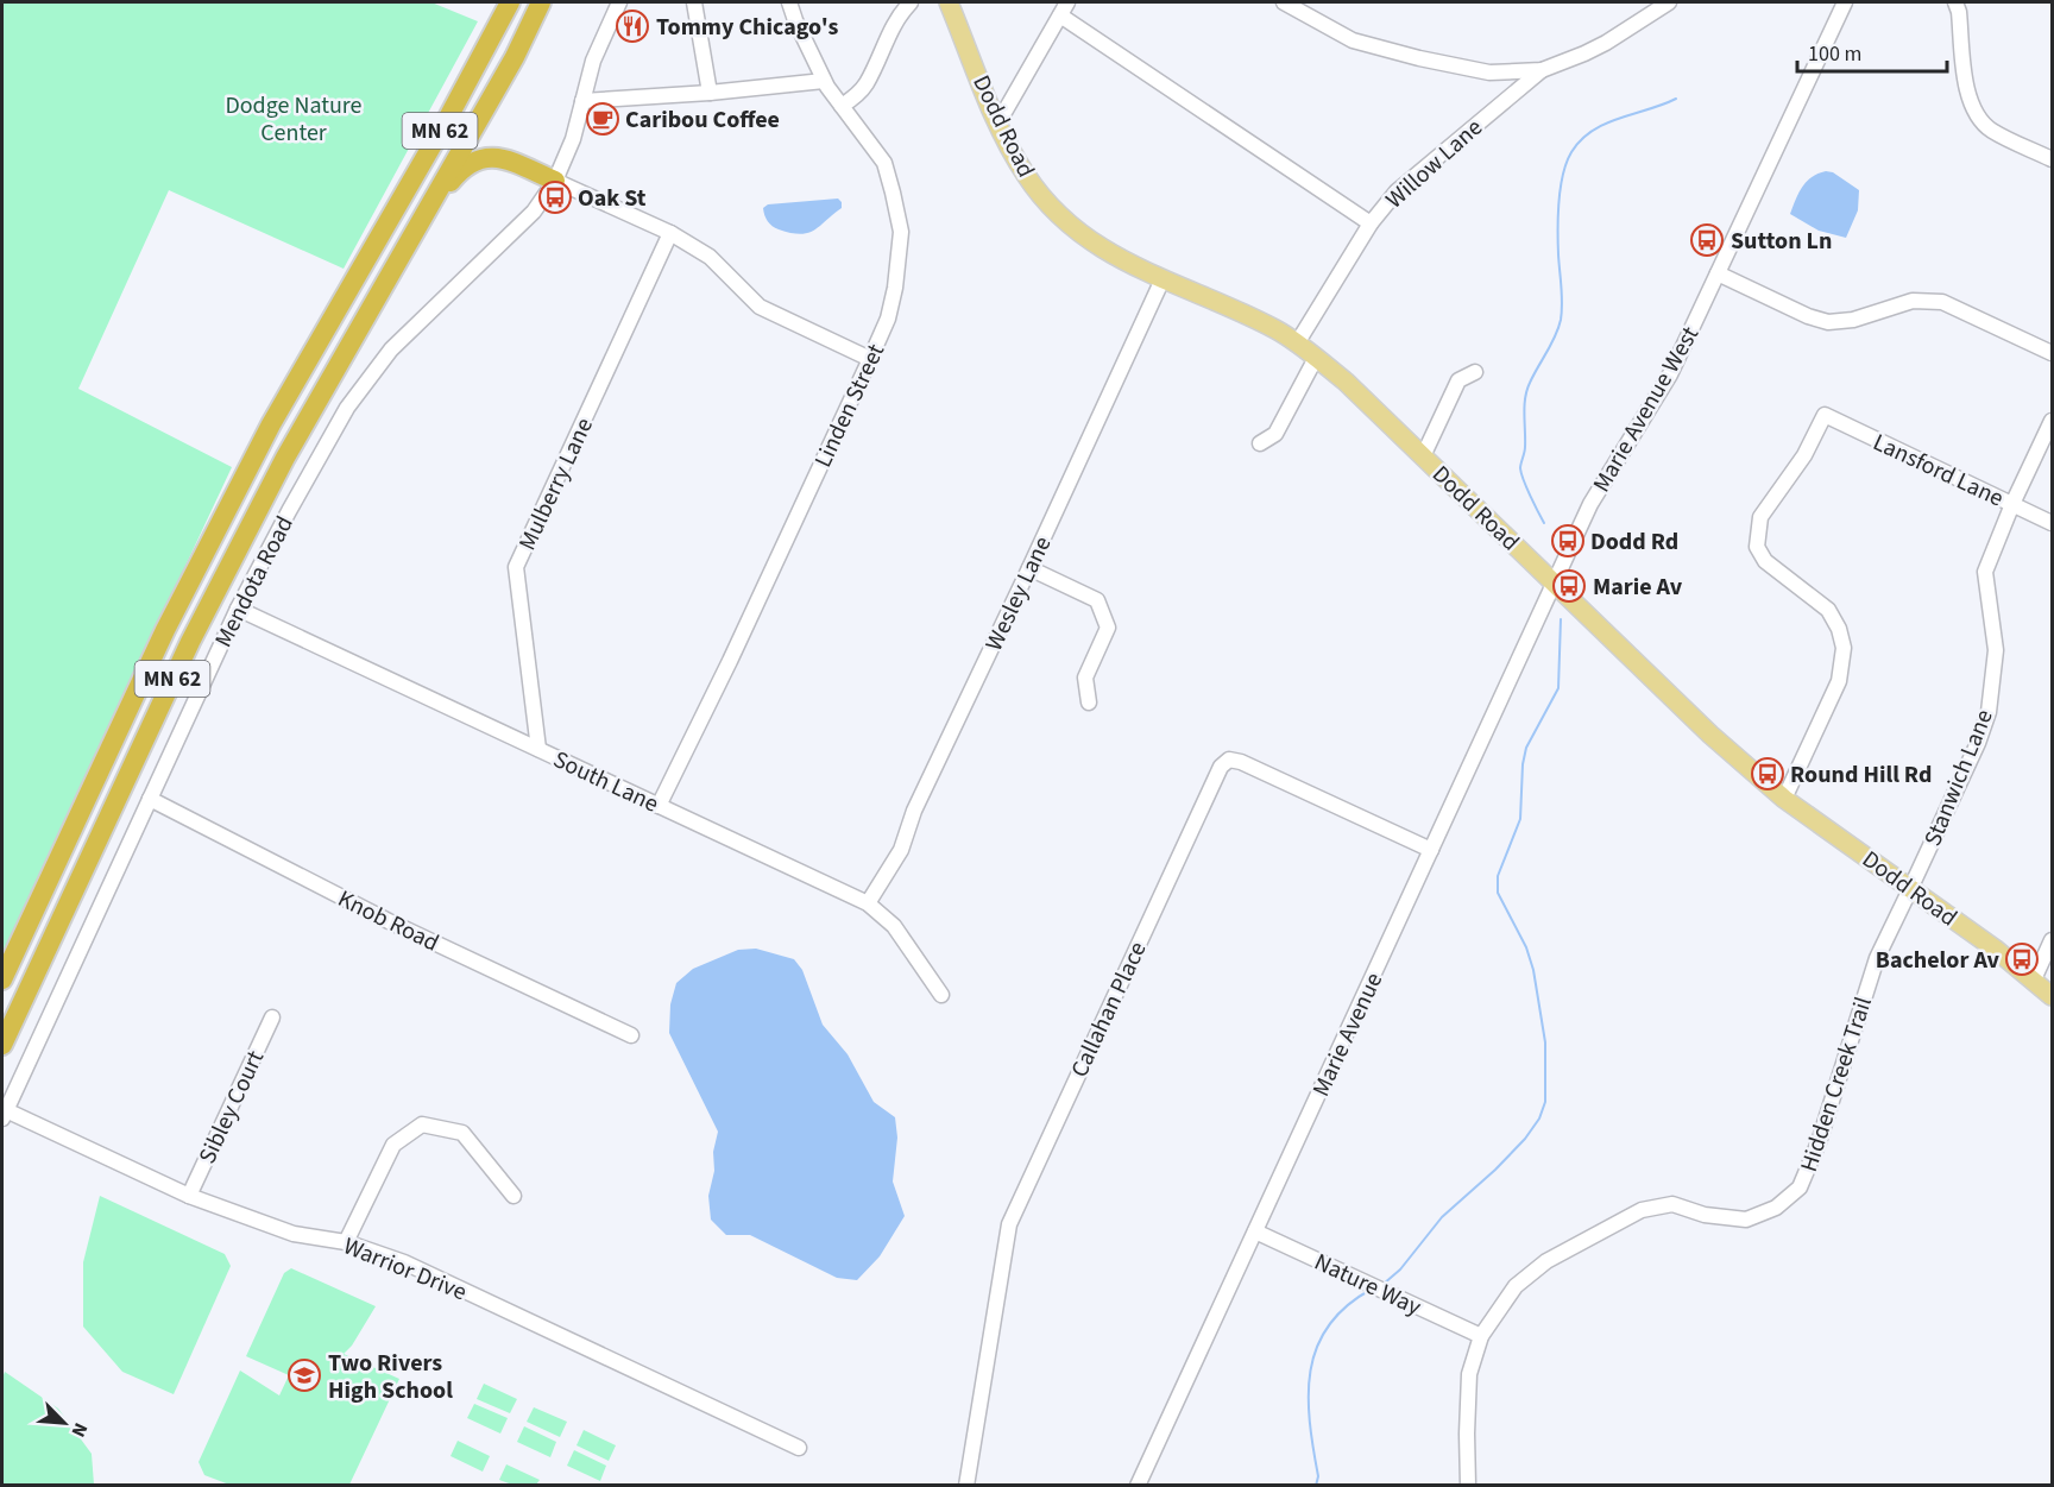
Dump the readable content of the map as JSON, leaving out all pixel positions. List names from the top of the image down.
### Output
{
  "streets": {
    "highway": ["MN 62"],
    "main road": ["Dodd Road"],
    "street": [
      "Willow Lane",
      "Linden Street",
      "Marie Avenue West",
      "Lansford Lane",
      "Mulberry Lane",
      "Mendota Road",
      "Wesley Lane",
      "Stanwich Lane",
      "South Lane",
      "Knob Road",
      "Callahan Place",
      "Marie Avenue",
      "Hidden Creek Trail",
      "Sibley Court",
      "Warrior Drive",
      "Nature Way"
    ]
  },
  "crossings": [
    ["Dodd Road", "Willow Lane"],
    ["Dodd Road", "Marie Avenue West"],
    ["Dodd Road", "Lansford Lane"],
    ["Dodd Road", "Wesley Lane"],
    ["Dodd Road", "Stanwich Lane"],
    ["Dodd Road", "Marie Avenue"],
    ["Dodd Road", "Hidden Creek Trail"],
    ["Linden Street", "South Lane"],
    ["Marie Avenue West", "Marie Avenue"],
    ["Lansford Lane", "Stanwich Lane"],
    ["Mulberry Lane", "South Lane"],
    ["Mendota Road", "South Lane"],
    ["Mendota Road", "Knob Road"],
    ["Mendota Road", "Warrior Drive"],
    ["Wesley Lane", "South Lane"],
    ["Stanwich Lane", "Hidden Creek Trail"],
    ["Callahan Place", "Marie Avenue"],
    ["Marie Avenue", "Nature Way"],
    ["Hidden Creek Trail", "Nature Way"],
    ["Sibley Court", "Warrior Drive"]
  ],
  "parks": ["Dodge Nature Center"],
  "places": {
    "restaurant": ["Tommy Chicago's"],
    "cafe": ["Caribou Coffee"],
    "bus stop": [
      "Oak St",
      "Sutton Ln",
      "Dodd Rd",
      "Marie Av",
      "Round Hill Rd",
      "Bachelor Av"
    ],
    "school or university": ["Two Rivers High School"]
  },
  "scale_bar": "100 m",
  "north": "bottom right"
}
